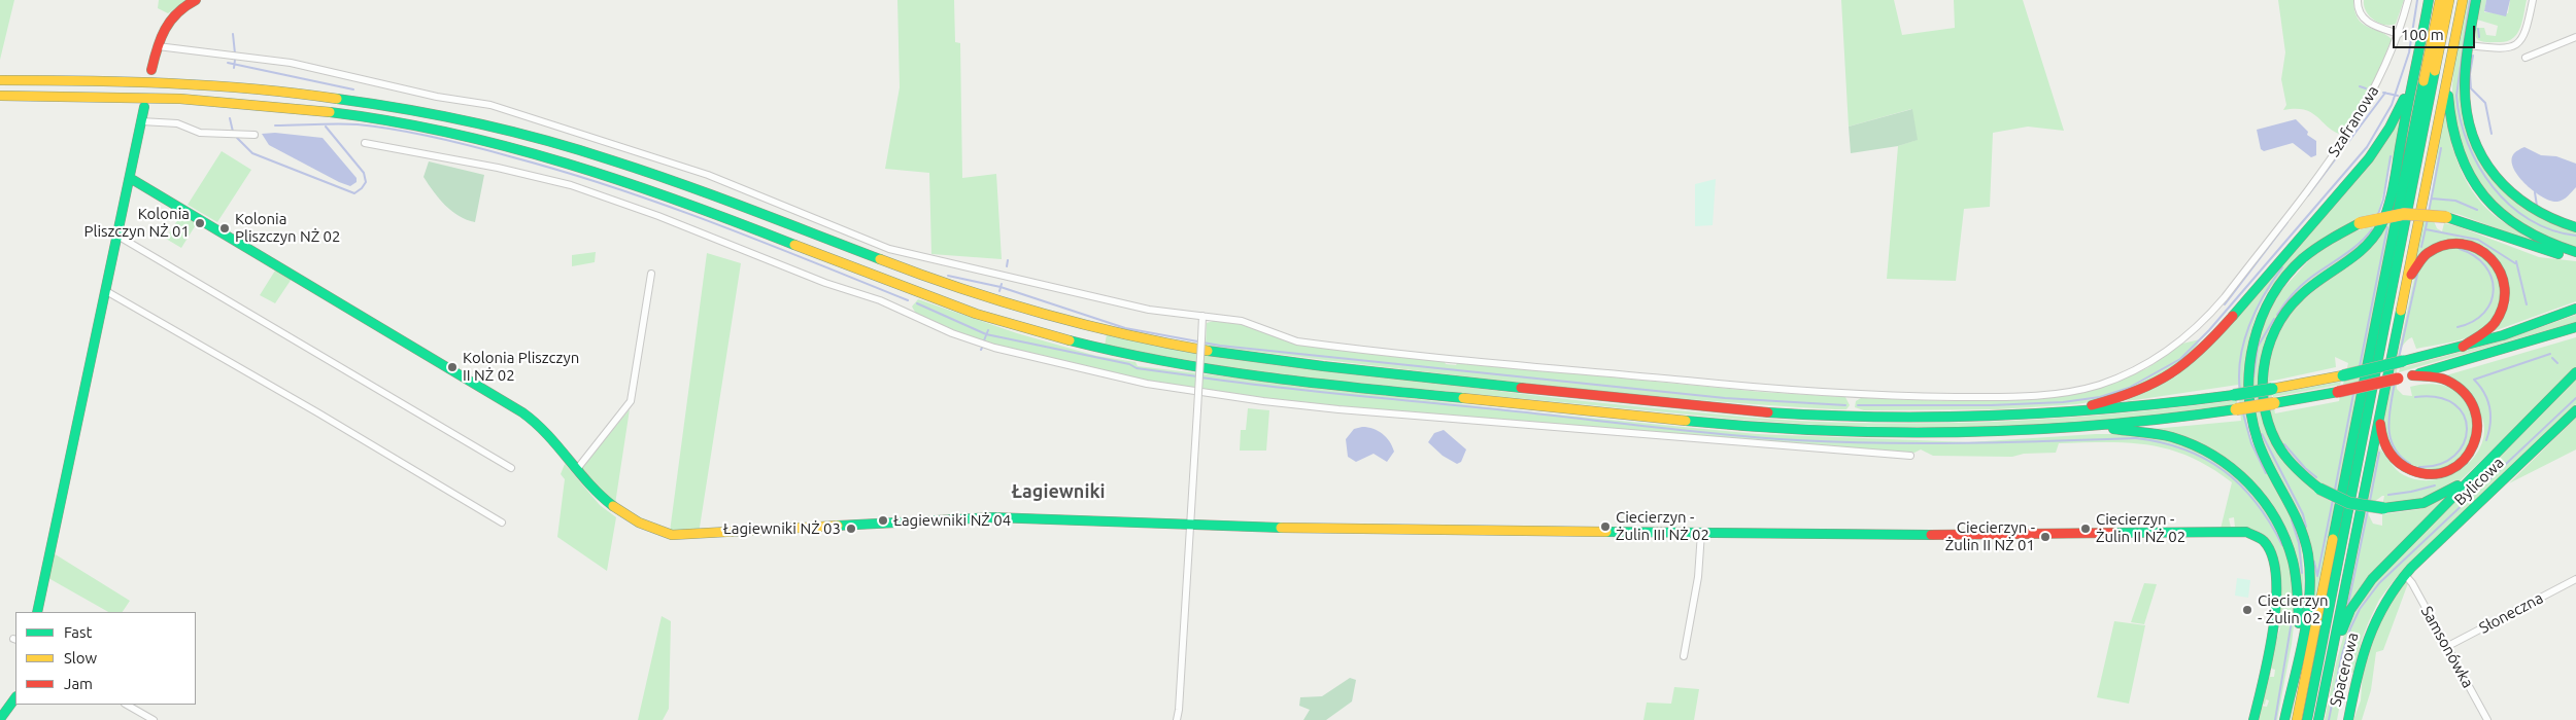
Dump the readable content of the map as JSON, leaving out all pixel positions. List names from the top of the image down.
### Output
{
  "streets": {
    "main road": ["Bylicowa", "Spacerowa"],
    "street": ["Szafranowa", "Słoneczna", "Samsonówka"]
  },
  "crossings": [
    ["Bylicowa", "Samsonówka"],
    ["Bylicowa", "Spacerowa"],
    ["Słoneczna", "Samsonówka"],
    ["Samsonówka", "Spacerowa"]
  ],
  "districts": ["Łagiewniki"],
  "places": [
    "Kolonia Pliszczyn NŻ 01",
    "Kolonia Pliszczyn NŻ 02",
    "Kolonia Pliszczyn II NŻ 02",
    "Łagiewniki NŻ 04",
    "Ciecierzyn - Żulin III NŻ 02",
    "Łagiewniki NŻ 03",
    "Ciecierzyn - Żulin II NŻ 02",
    "Ciecierzyn - Żulin II NŻ 01",
    "Ciecierzyn - Żulin 02"
  ],
  "legend": ["Fast", "Slow", "Jam"],
  "scale_bar": "100 m"
}
